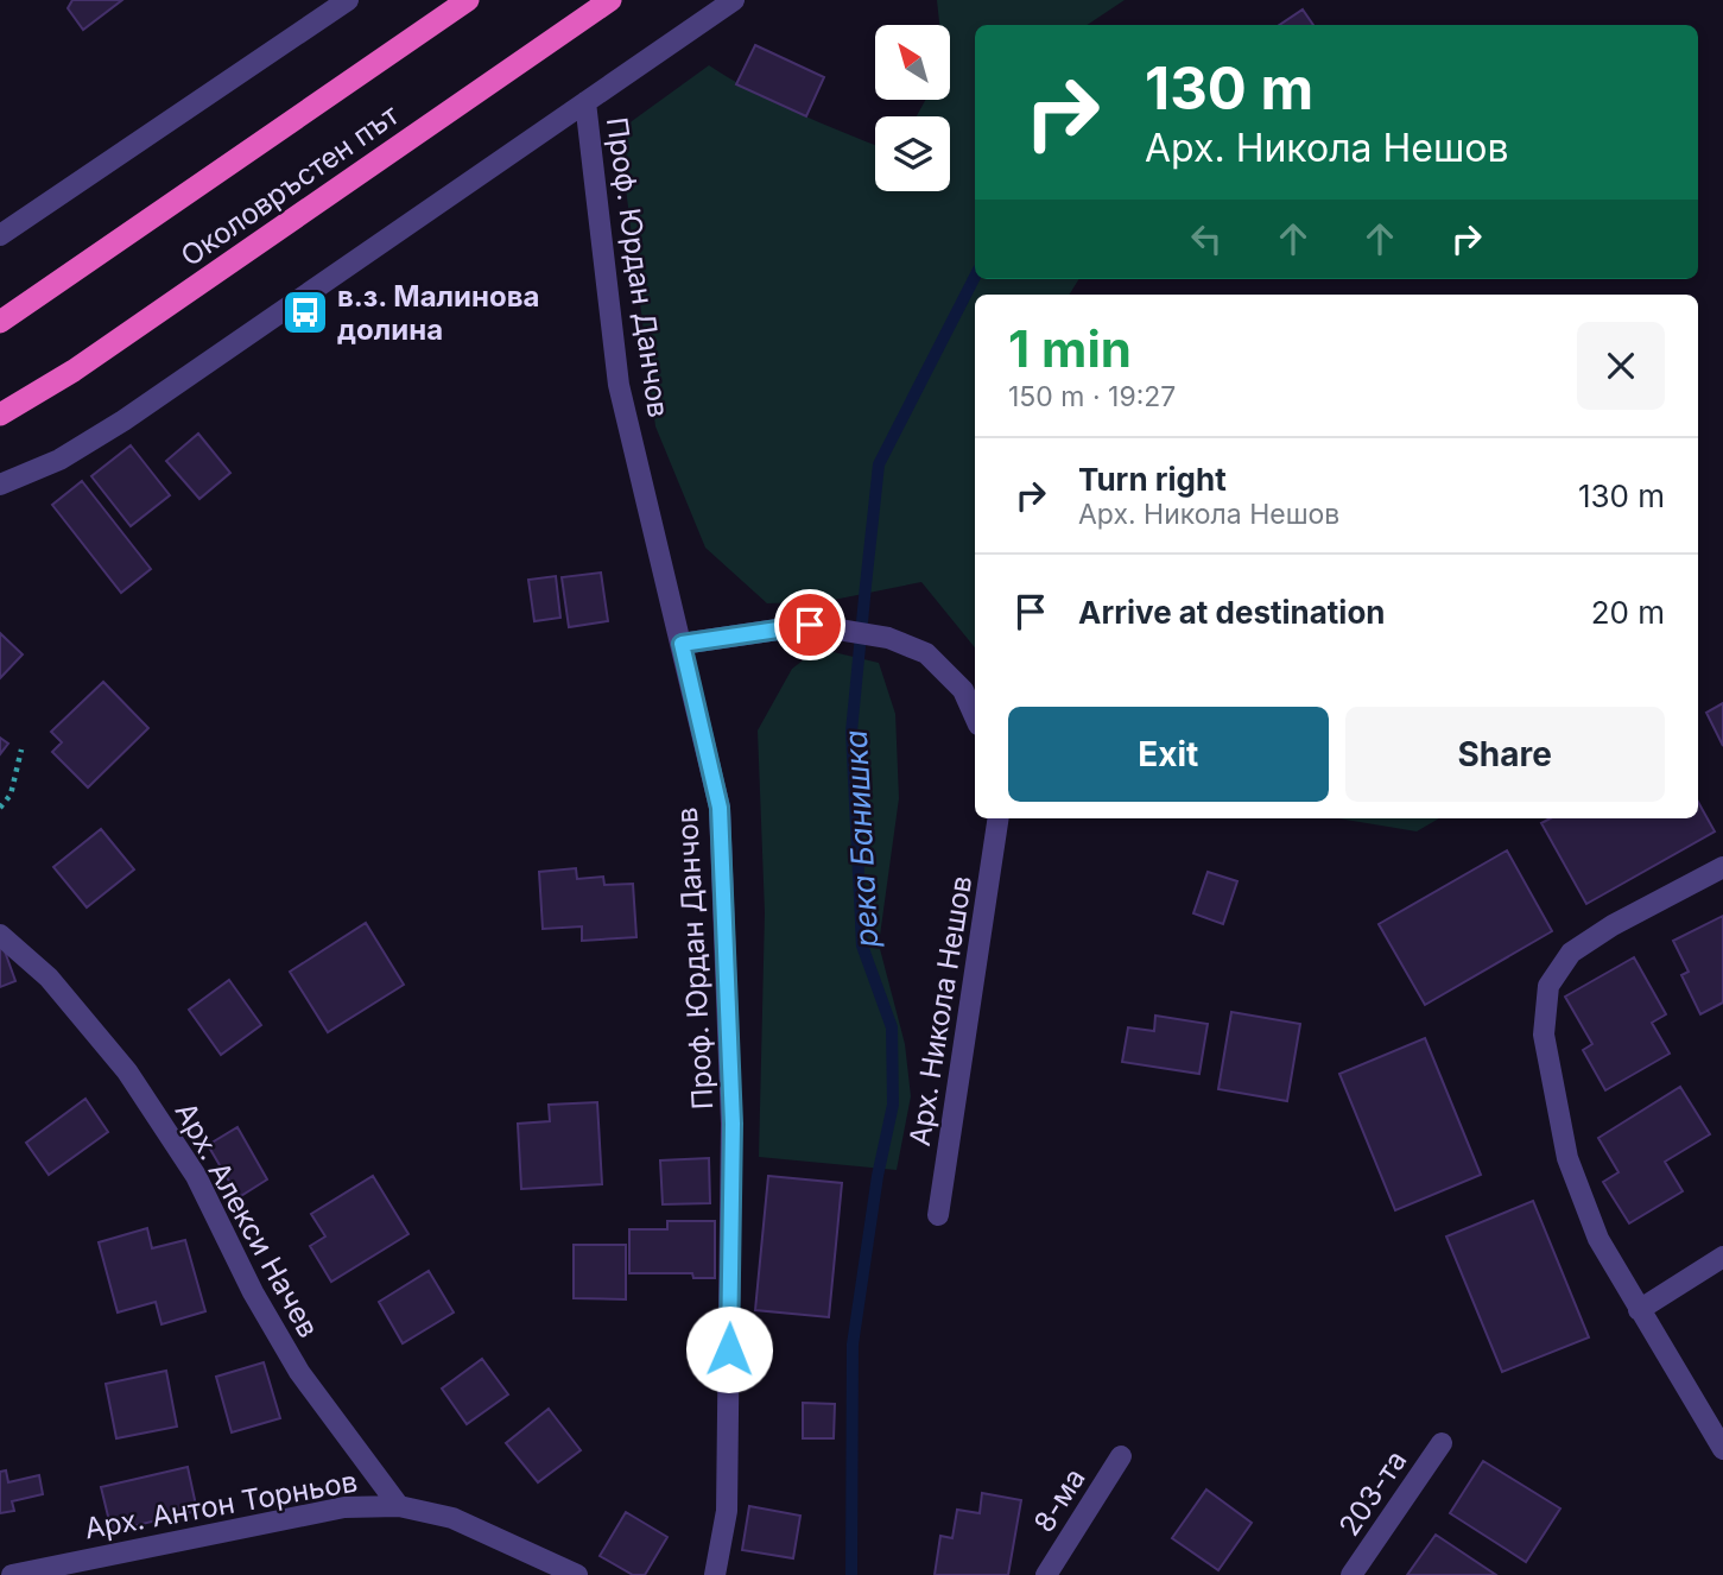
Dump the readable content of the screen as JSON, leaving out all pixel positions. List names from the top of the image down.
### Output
{
  "streets": {
    "highway": ["Околовръстен път"],
    "street": [
      "Проф. Юрдан Данчов",
      "Арх. Никола Нешов",
      "Арх. Алекси Начев",
      "203-та",
      "8-ма",
      "Арх. Антон Торньов"
    ]
  },
  "crossings": [
    ["Арх. Алекси Начев", "Арх. Антон Торньов"]
  ],
  "water": ["река Банишка"],
  "places": {
    "bus stop": ["в.з. Малинова долина"]
  },
  "north": "top left",
  "page": {
    "turn": ["130 m", "Арх. Никола Нешов"],
    "heading": ["1 min", "150 m · 19:27"],
    "list": [
      {
        "name": "Turn right",
        "note": "Арх. Никола Нешов",
        "value": "130 m"
      },
      {
        "name": "Arrive at destination",
        "value": "20 m"
      }
    ],
    "buttons": ["Exit", "Share"]
  }
}
